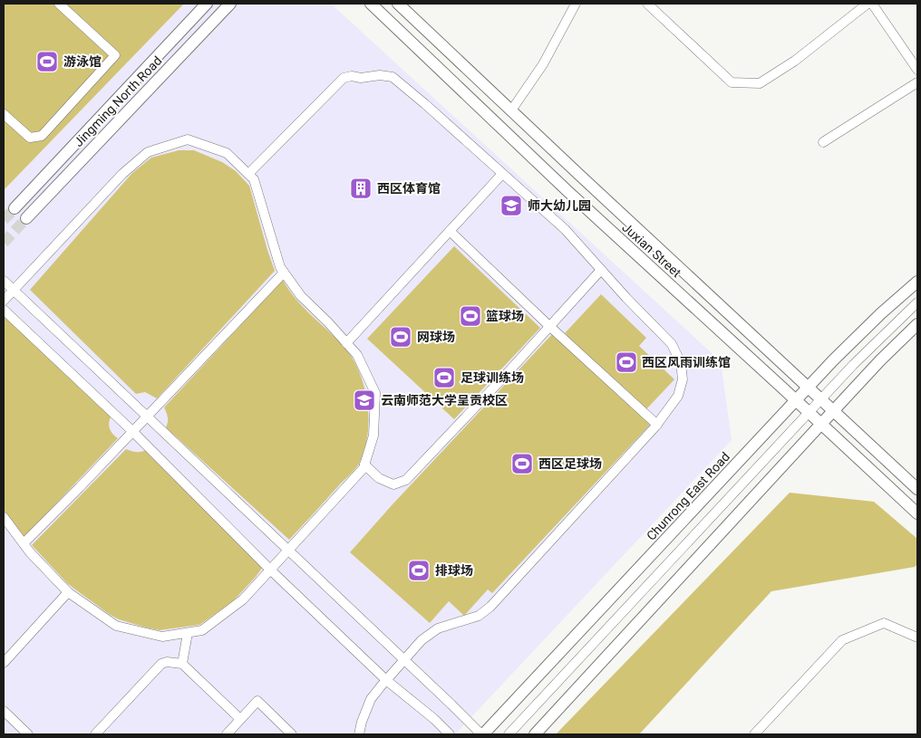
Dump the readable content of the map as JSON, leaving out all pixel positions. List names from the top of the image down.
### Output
{
  "streets": {
    "main road": ["Jingming North Road", "Juxian Street", "Chunrong East Road"]
  },
  "crossings": [
    ["Juxian Street", "Chunrong East Road"]
  ],
  "places": {
    "sports": [
      "游泳馆",
      "篮球场",
      "网球场",
      "西区风雨训练馆",
      "足球训练场",
      "西区足球场",
      "排球场"
    ],
    "building": ["西区体育馆"],
    "school or university": ["师大幼儿园", "云南师范大学呈贡校区"]
  }
}
